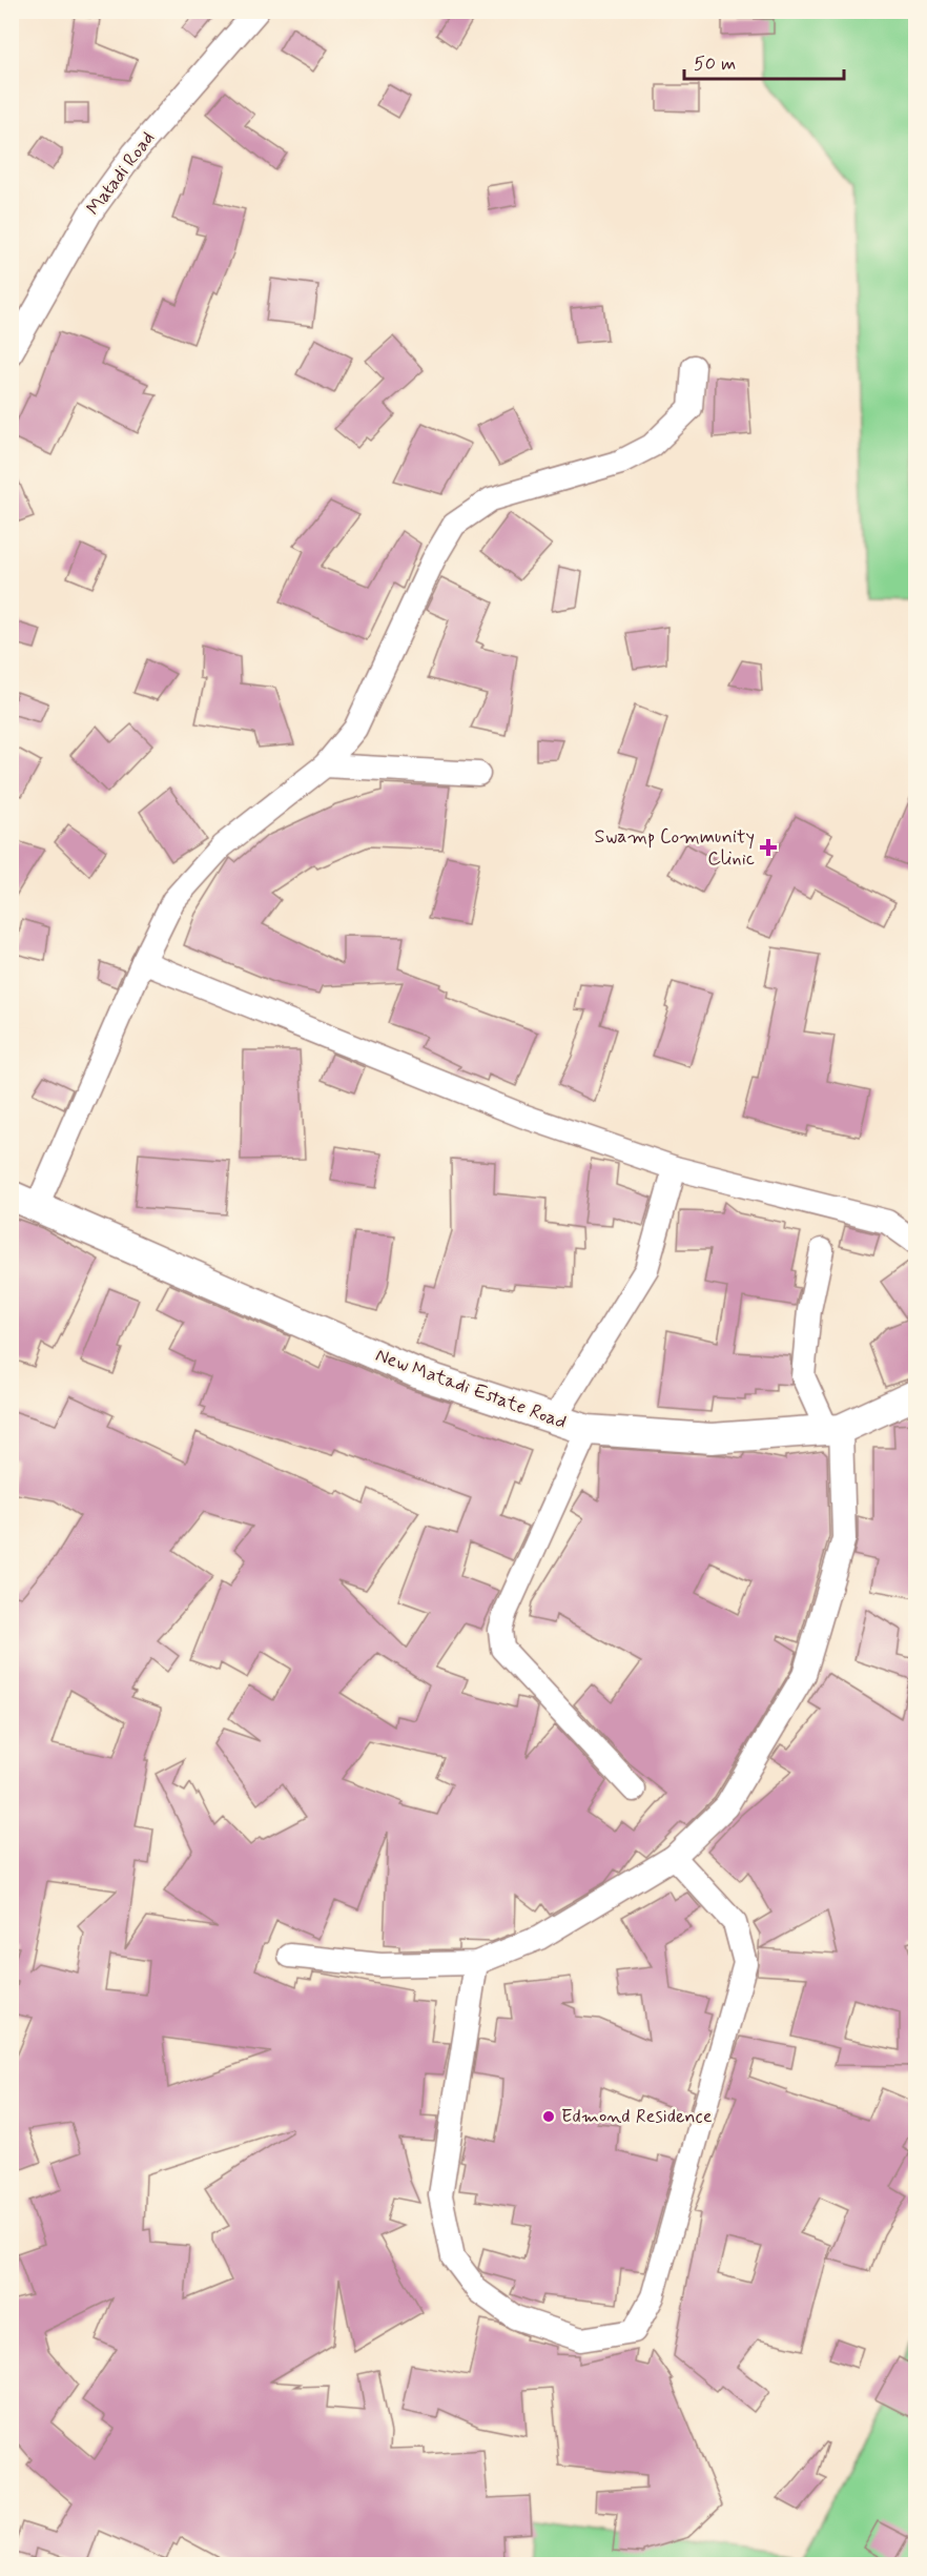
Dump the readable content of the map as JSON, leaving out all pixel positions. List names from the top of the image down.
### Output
{
  "streets": {
    "street": ["Matadi Road", "New Matadi Estate Road"]
  },
  "places": {
    "health": ["Swamp Community Clinic"],
    "other": ["Edmond Residence"]
  },
  "scale_bar": "50 m"
}
